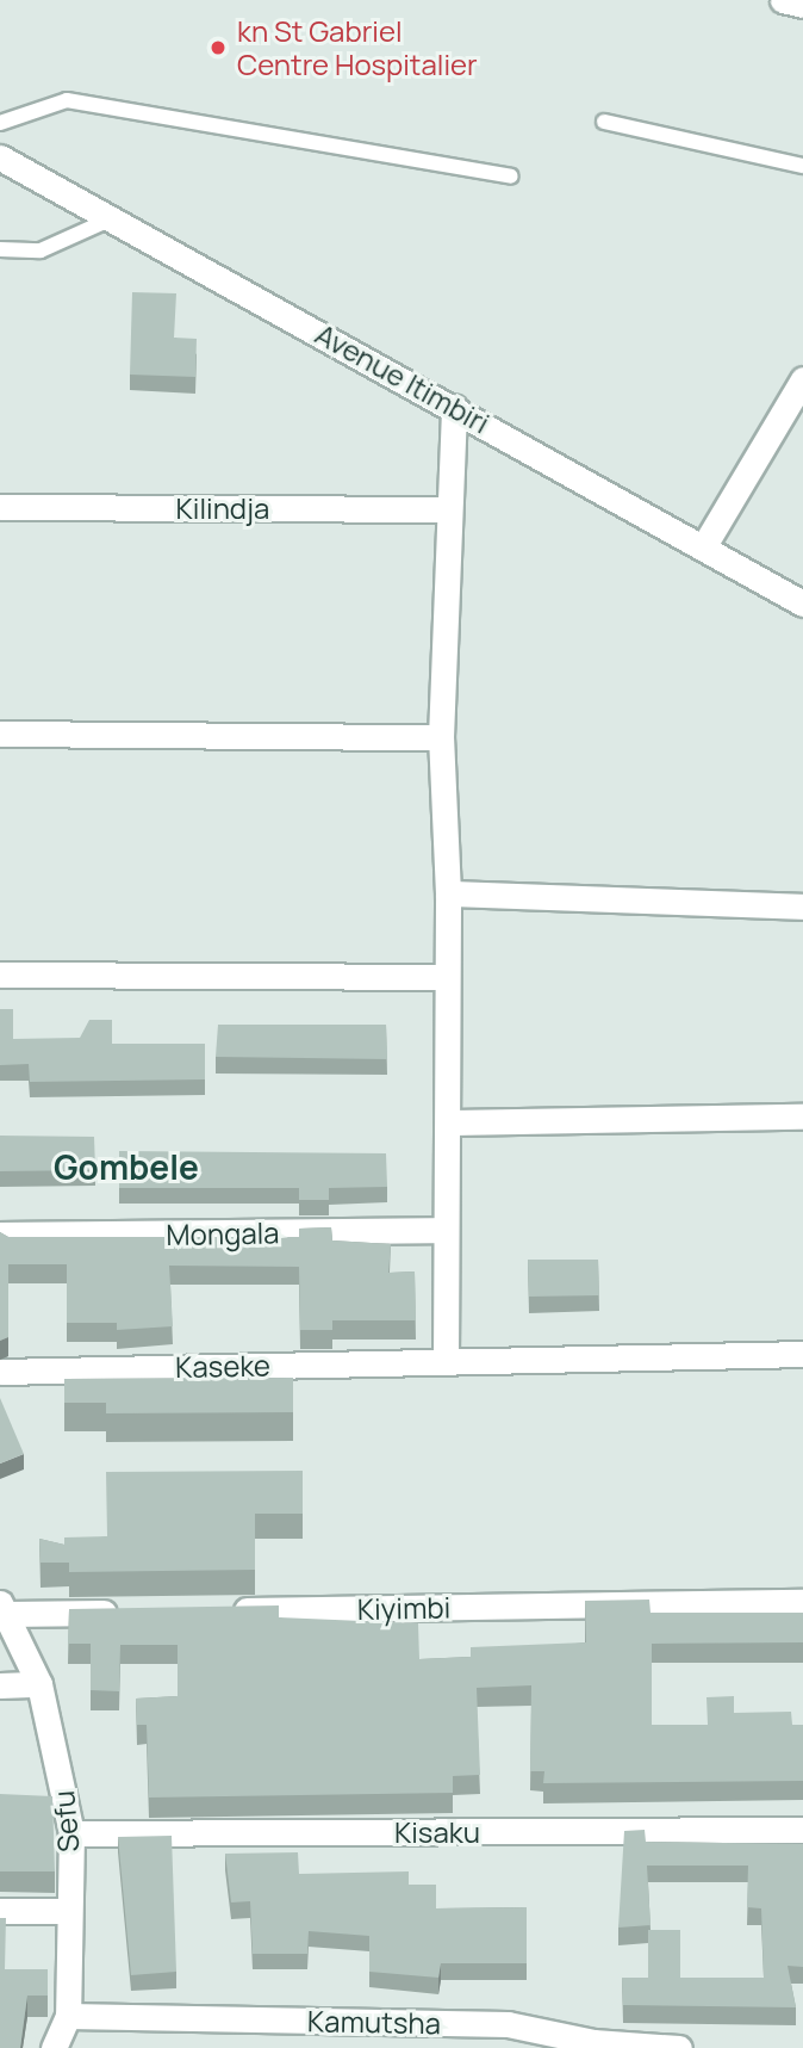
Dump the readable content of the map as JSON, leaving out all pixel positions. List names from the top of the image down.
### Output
{
  "streets": {
    "street": [
      "Avenue Itimbiri",
      "Kilindja",
      "Mongala",
      "Kaseke",
      "Kiyimbi",
      "Sefu",
      "Kisaku",
      "Kamutsha"
    ]
  },
  "crossings": [
    ["Sefu", "Kisaku"],
    ["Sefu", "Kamutsha"]
  ],
  "districts": ["Gombele"],
  "places": ["kn St Gabriel Centre Hospitalier"]
}
